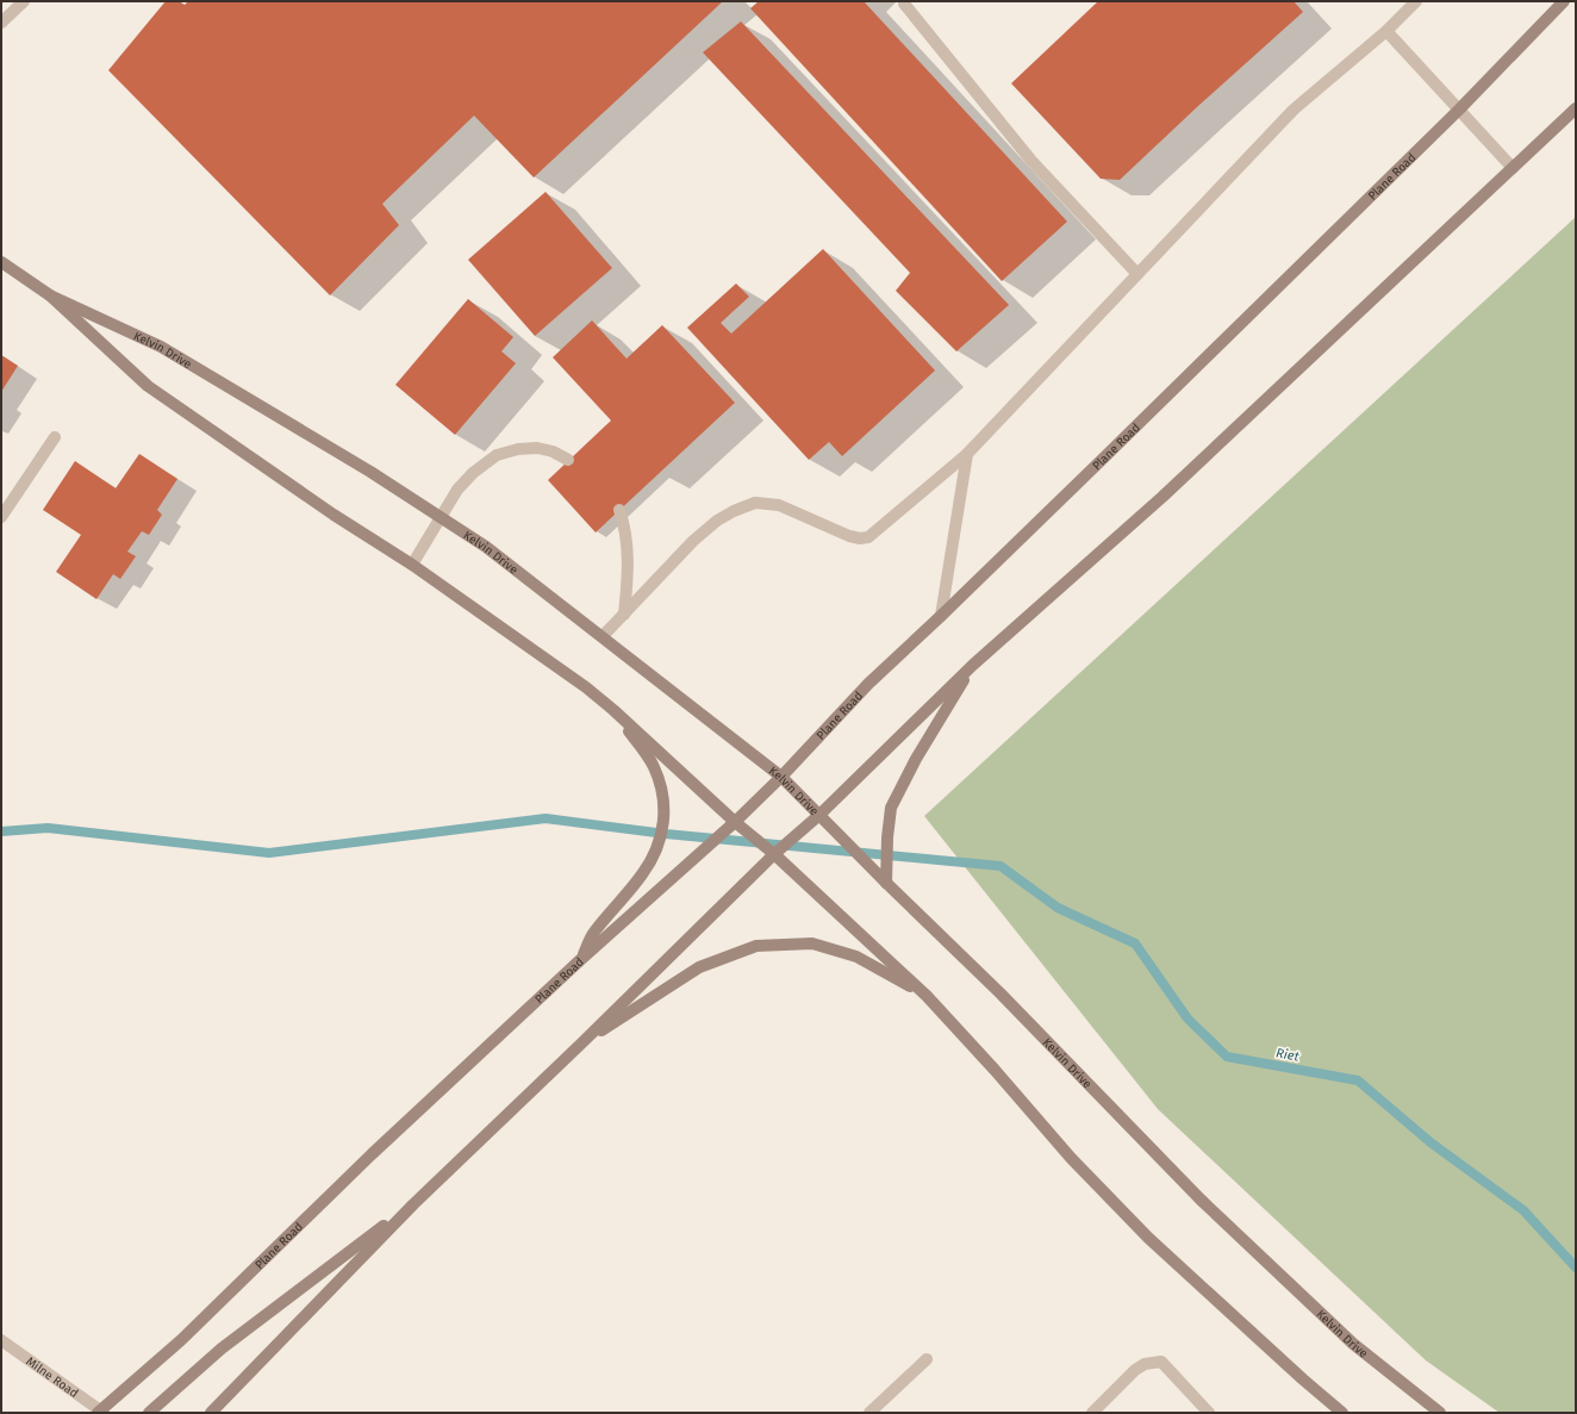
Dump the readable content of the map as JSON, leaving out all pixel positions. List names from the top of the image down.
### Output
{
  "streets": {
    "main road": ["Plane Road", "Kelvin Drive"],
    "street": ["Milne Road"]
  },
  "crossings": [
    ["Plane Road", "Kelvin Drive"],
    ["Plane Road", "Milne Road"]
  ],
  "water": ["Riet"]
}
